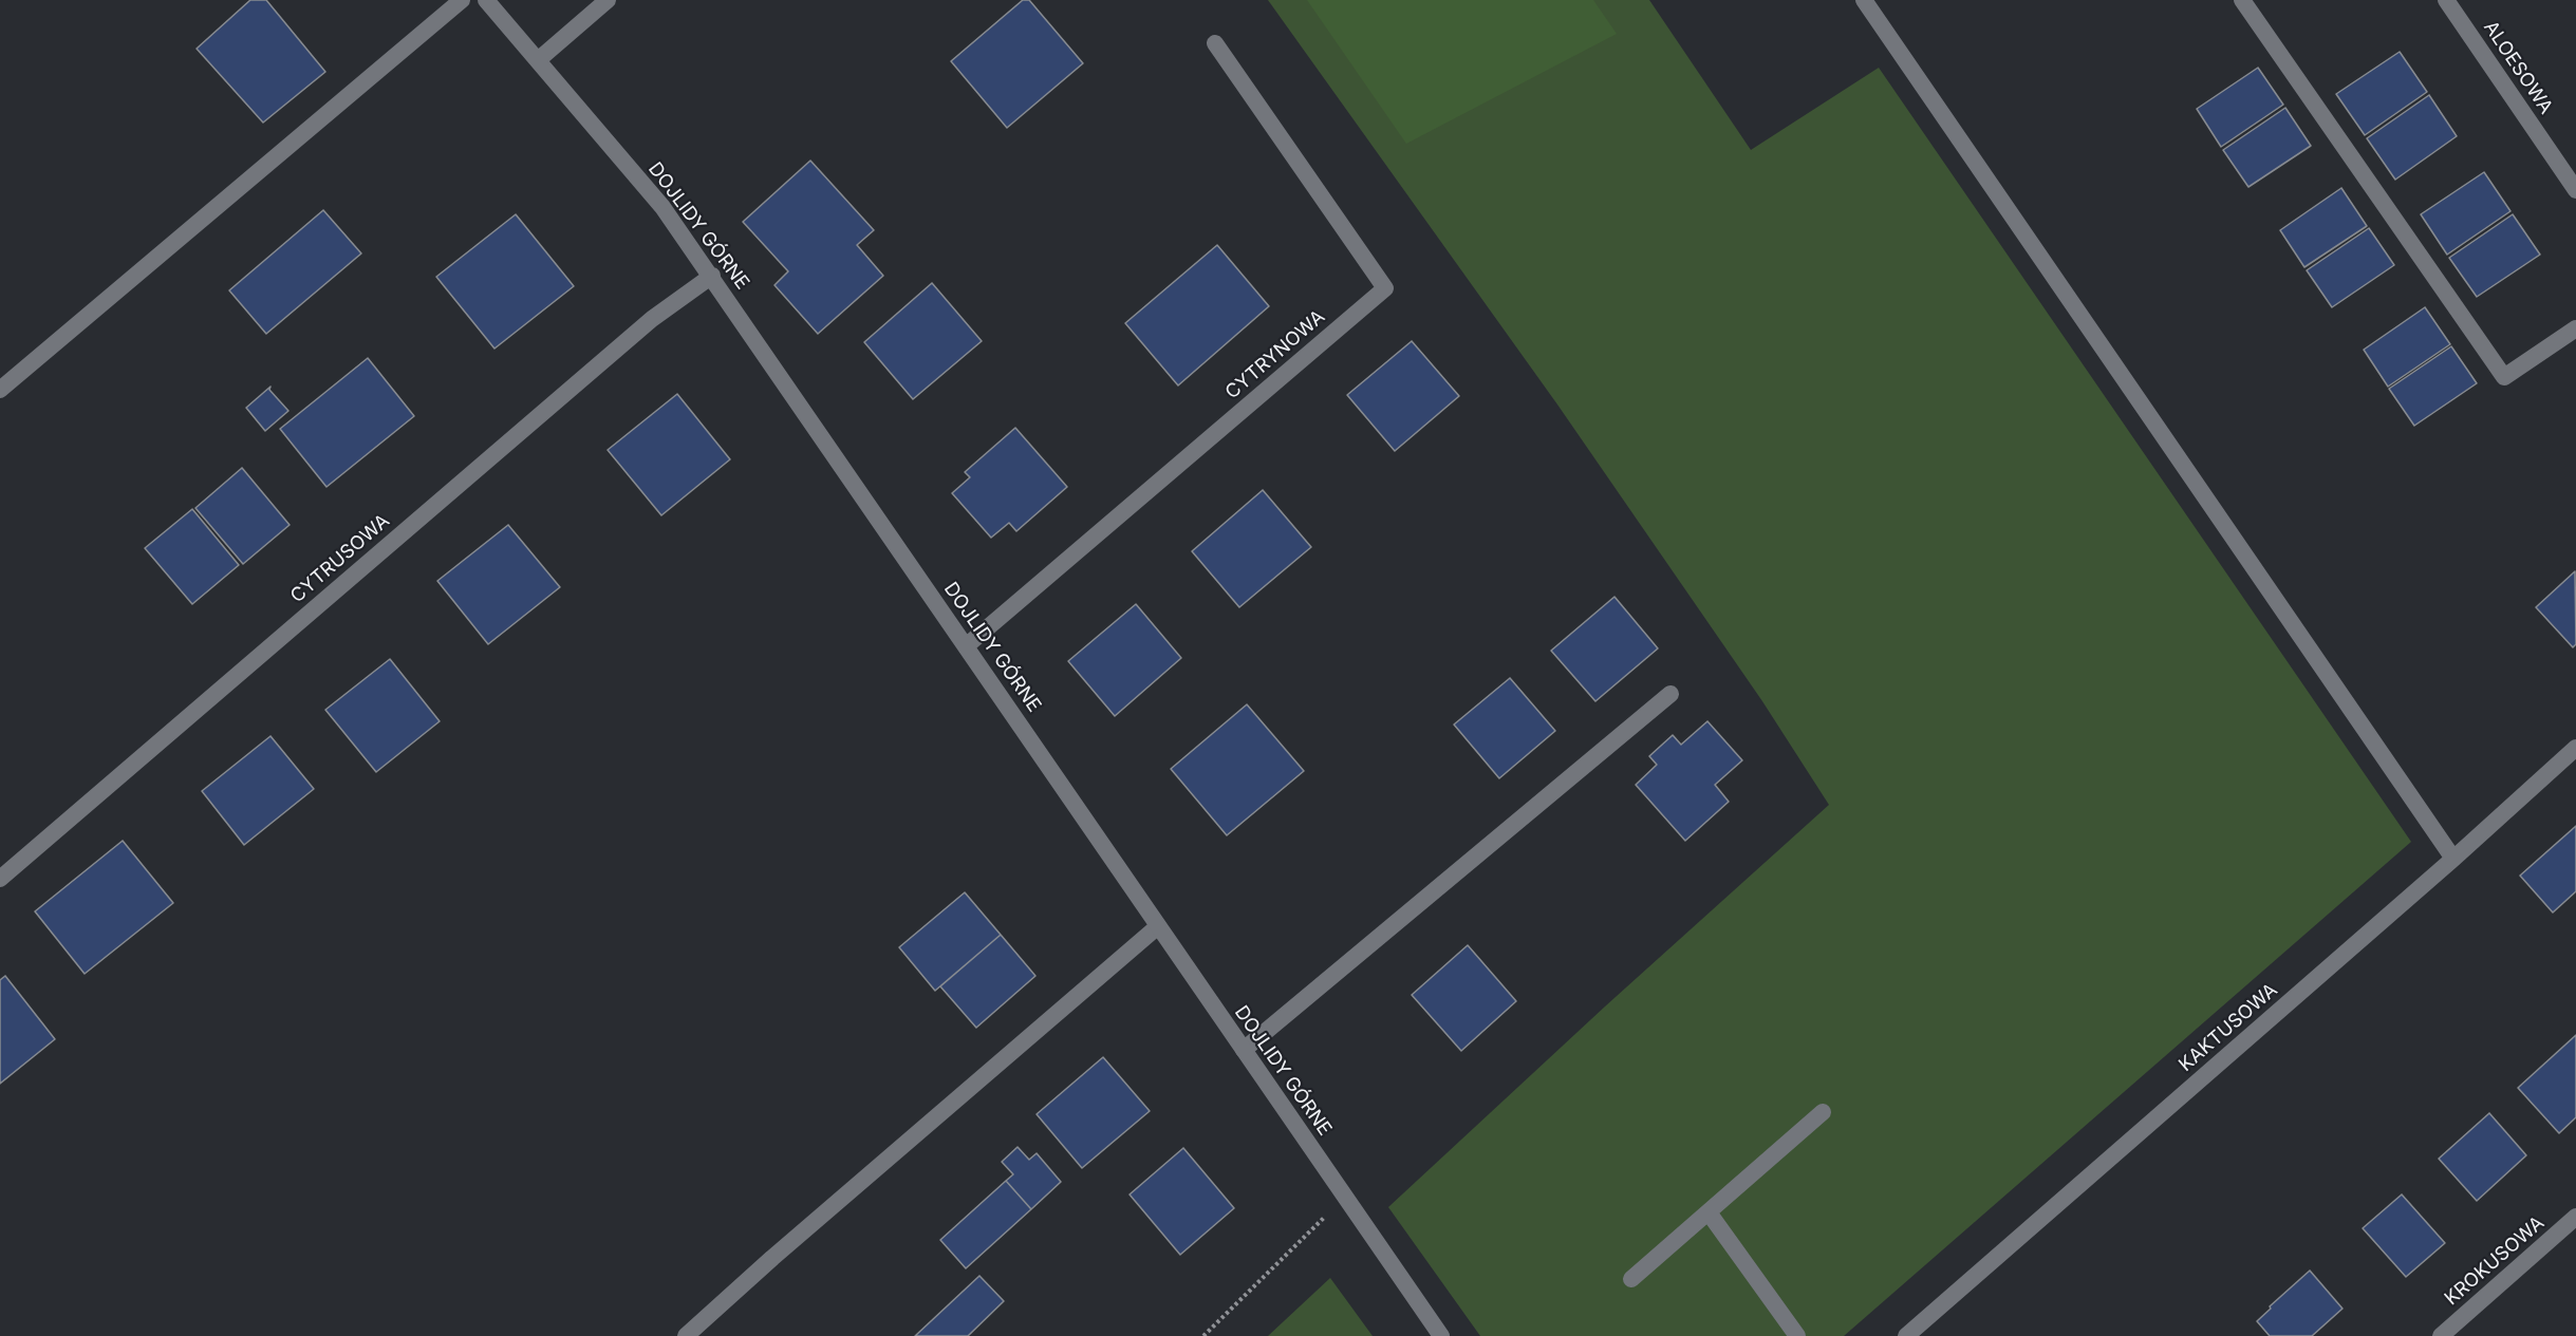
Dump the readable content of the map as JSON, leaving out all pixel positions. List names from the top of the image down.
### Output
{
  "streets": {
    "street": [
      "ALOESOWA",
      "DOJLIDY GÓRNE",
      "CYTRYNOWA",
      "CYTRUSOWA",
      "KAKTUSOWA",
      "KROKUSOWA"
    ]
  },
  "crossings": [
    ["DOJLIDY GÓRNE", "CYTRYNOWA"],
    ["DOJLIDY GÓRNE", "CYTRUSOWA"]
  ]
}
